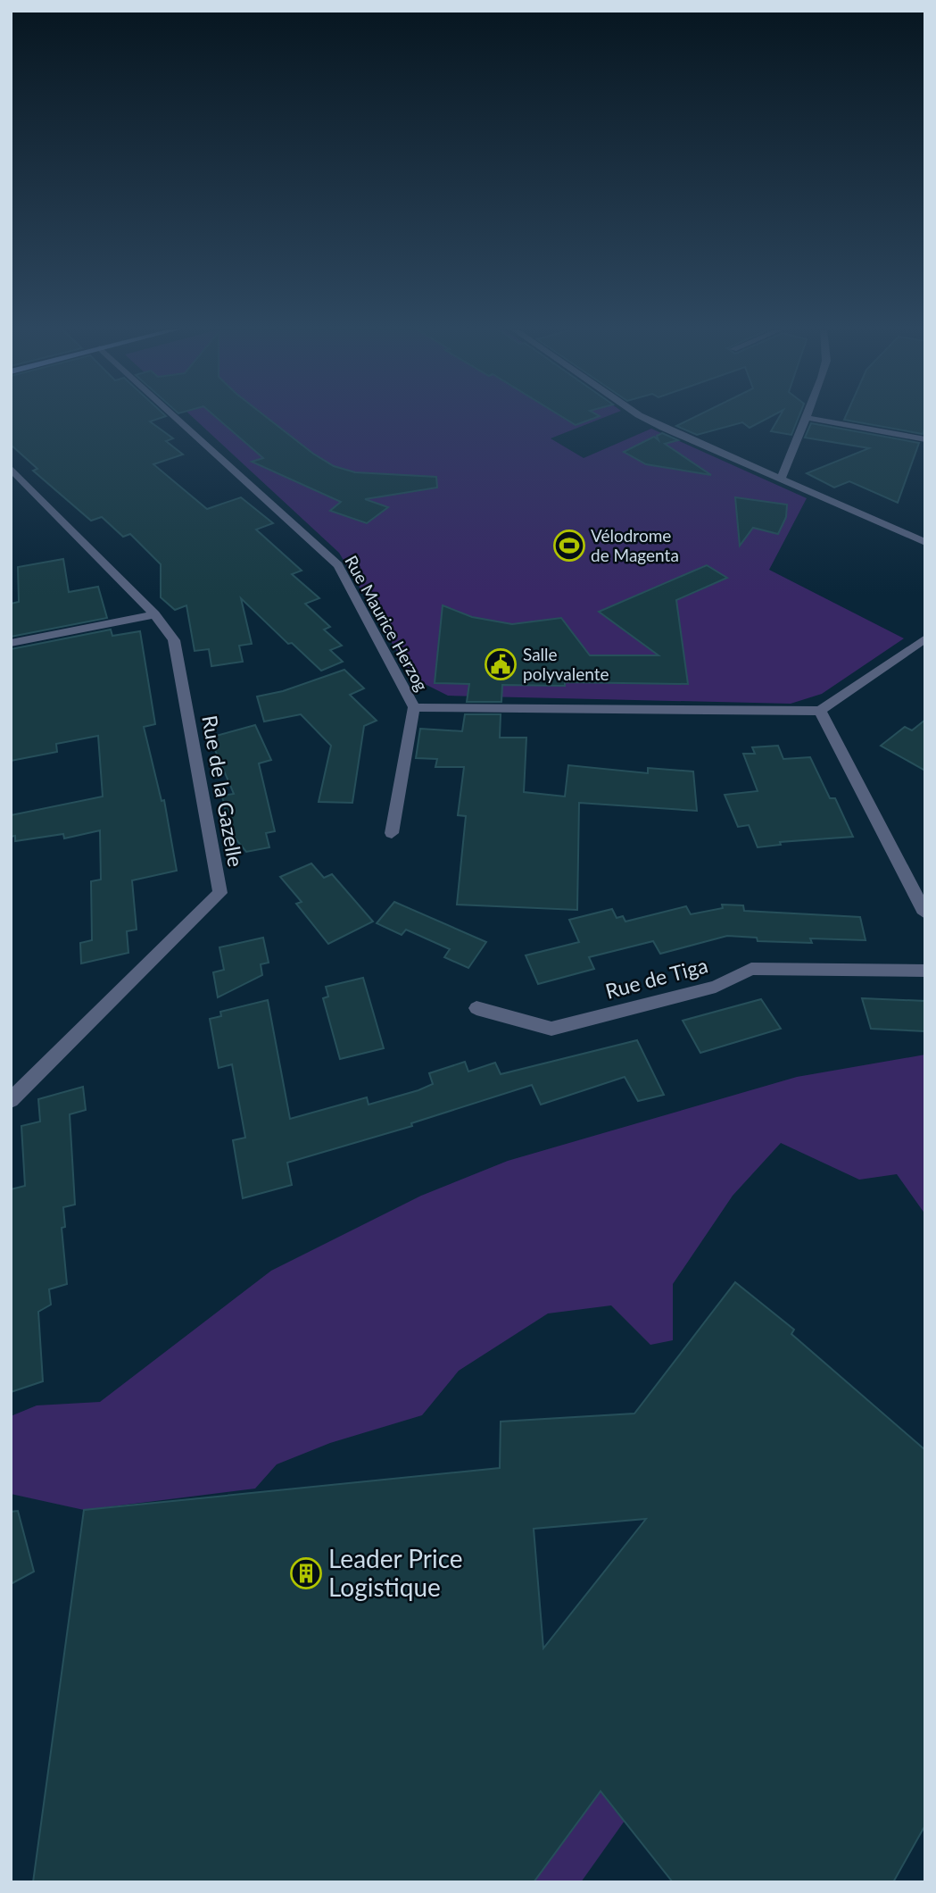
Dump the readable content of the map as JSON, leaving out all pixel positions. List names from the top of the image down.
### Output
{
  "streets": {
    "street": ["Rue Maurice Herzog", "Rue de la Gazelle", "Rue de Tiga"]
  },
  "places": {
    "sports": ["Vélodrome de Magenta"],
    "public building": ["Salle polyvalente"],
    "building": ["Leader Price Logistique"]
  }
}
